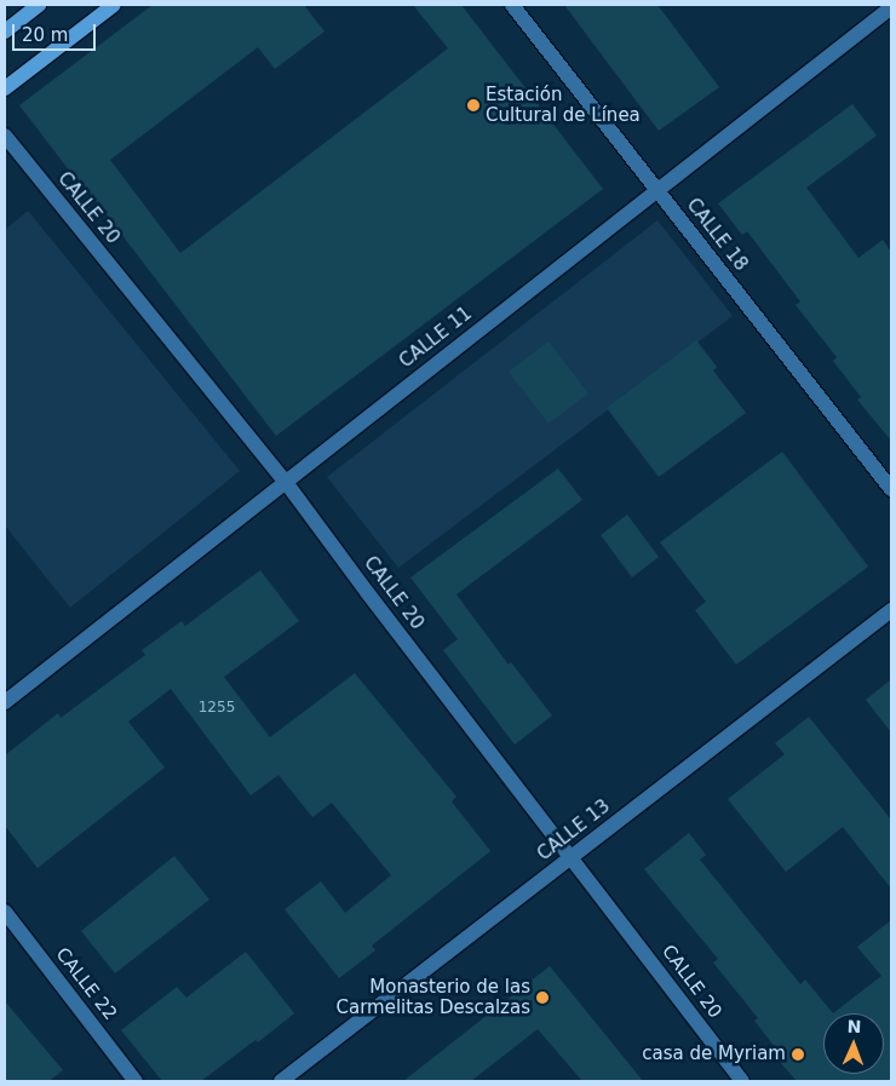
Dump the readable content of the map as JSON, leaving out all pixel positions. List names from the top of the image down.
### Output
{
  "streets": {
    "street": [
      "CALLE 20",
      "CALLE 18",
      "CALLE 11",
      "CALLE 13",
      "CALLE 22"
    ]
  },
  "crossings": [
    ["CALLE 20", "CALLE 11"],
    ["CALLE 20", "CALLE 13"],
    ["CALLE 18", "CALLE 11"]
  ],
  "places": ["Estación Cultural de Línea", "Monasterio de las Carmelitas Descalzas", "casa de Myriam"],
  "house_numbers": ["1255"],
  "scale_bar": "20 m",
  "north": "top"
}
